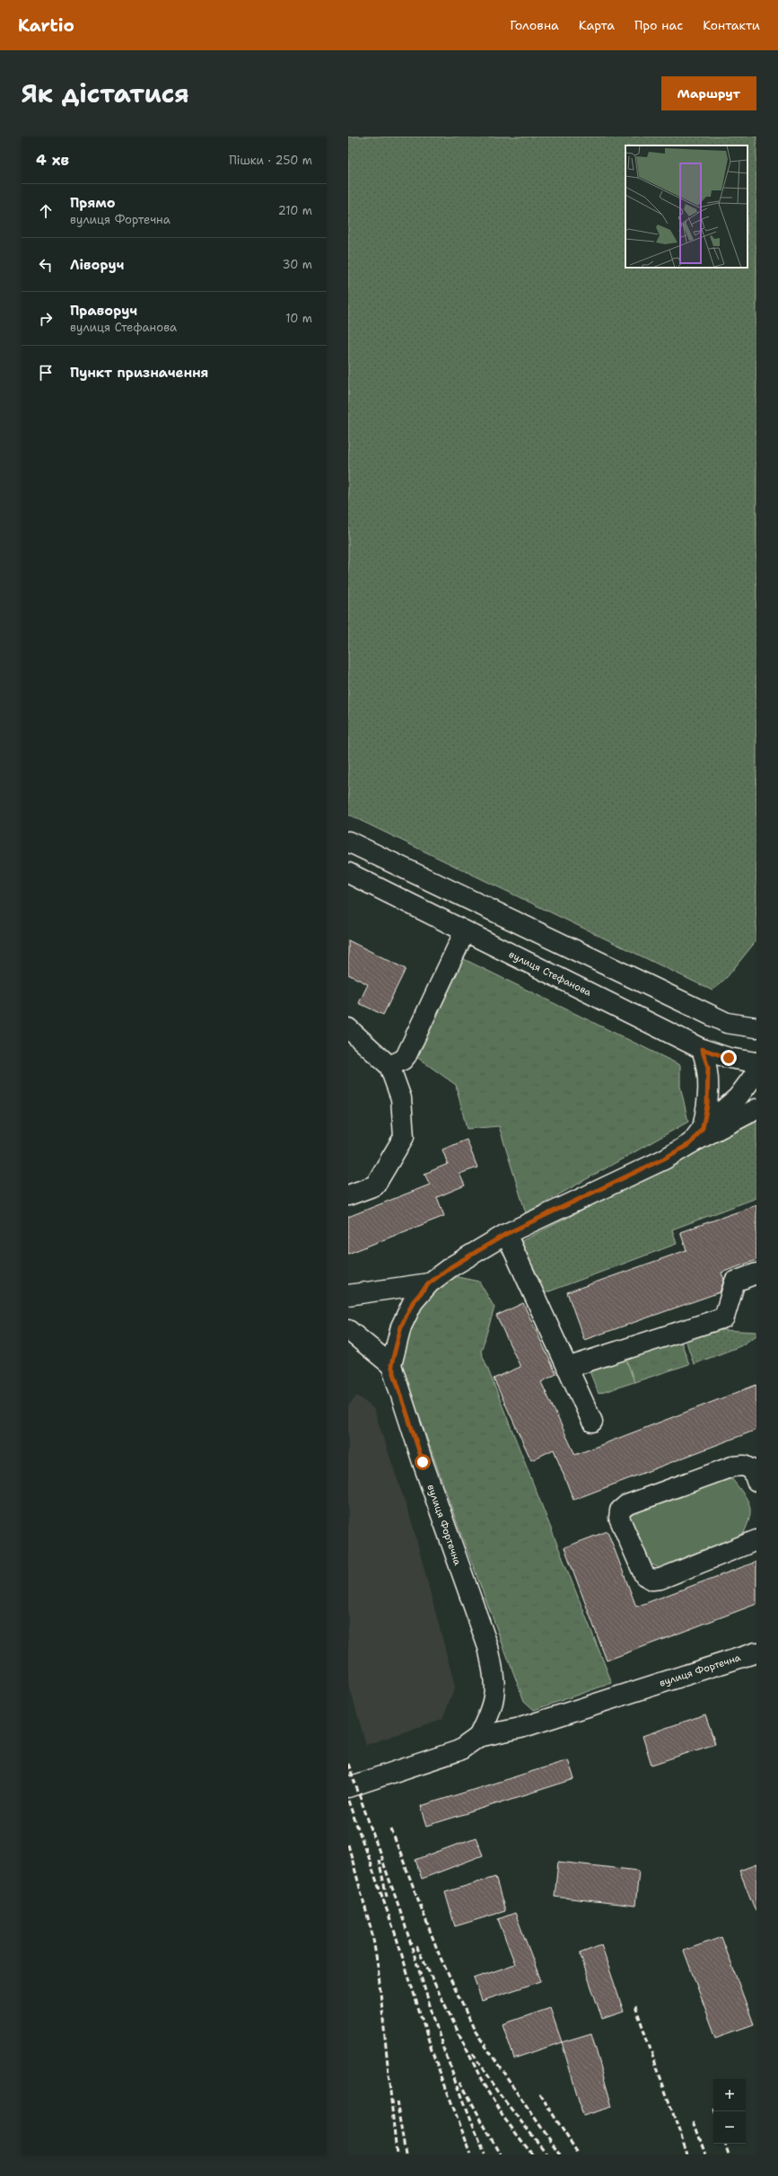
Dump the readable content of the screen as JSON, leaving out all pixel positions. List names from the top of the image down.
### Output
{
  "streets": {
    "street": ["вулиця Стефанова", "вулиця Фортечна"]
  },
  "page": {
    "header": "Kartio",
    "nav": [
      "Головна",
      "Карта",
      "Про нас",
      "Контакти"
    ],
    "title": "Як дістатися",
    "buttons": "Маршрут",
    "heading": ["4 хв", "Пішки · 250 m"],
    "list": [
      ["Прямо", "вулиця Фортечна", "210 m"],
      ["Ліворуч", "30 m"],
      ["Праворуч", "вулиця Стефанова", "10 m"],
      "Пункт призначення"
    ],
    "map_buttons": ["+", "−"]
  }
}
